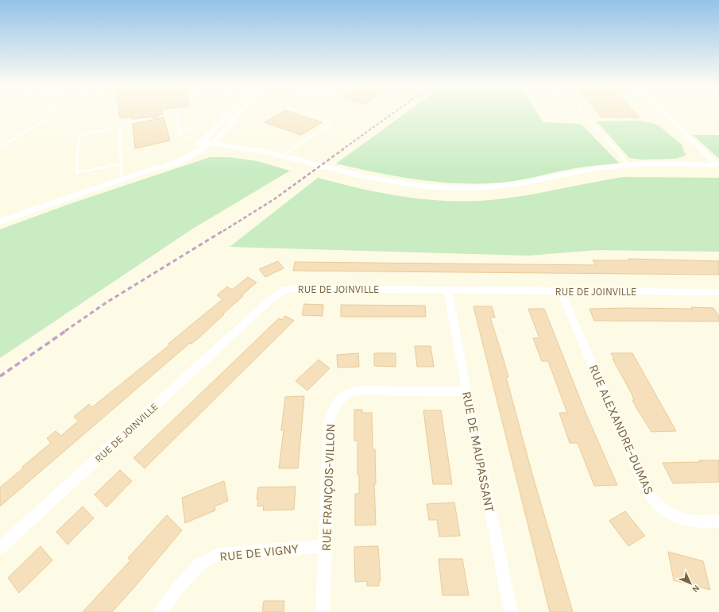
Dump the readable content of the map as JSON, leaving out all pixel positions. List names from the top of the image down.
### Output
{
  "streets": {
    "street": [
      "RUE DE JOINVILLE",
      "RUE ALEXANDRE-DUMAS",
      "RUE DE MAUPASSANT",
      "RUE FRANÇOIS-VILLON",
      "RUE DE VIGNY"
    ]
  },
  "crossings": [
    ["RUE DE JOINVILLE", "RUE ALEXANDRE-DUMAS"],
    ["RUE DE JOINVILLE", "RUE DE MAUPASSANT"],
    ["RUE DE MAUPASSANT", "RUE FRANÇOIS-VILLON"],
    ["RUE FRANÇOIS-VILLON", "RUE DE VIGNY"]
  ],
  "north": "bottom right"
}
